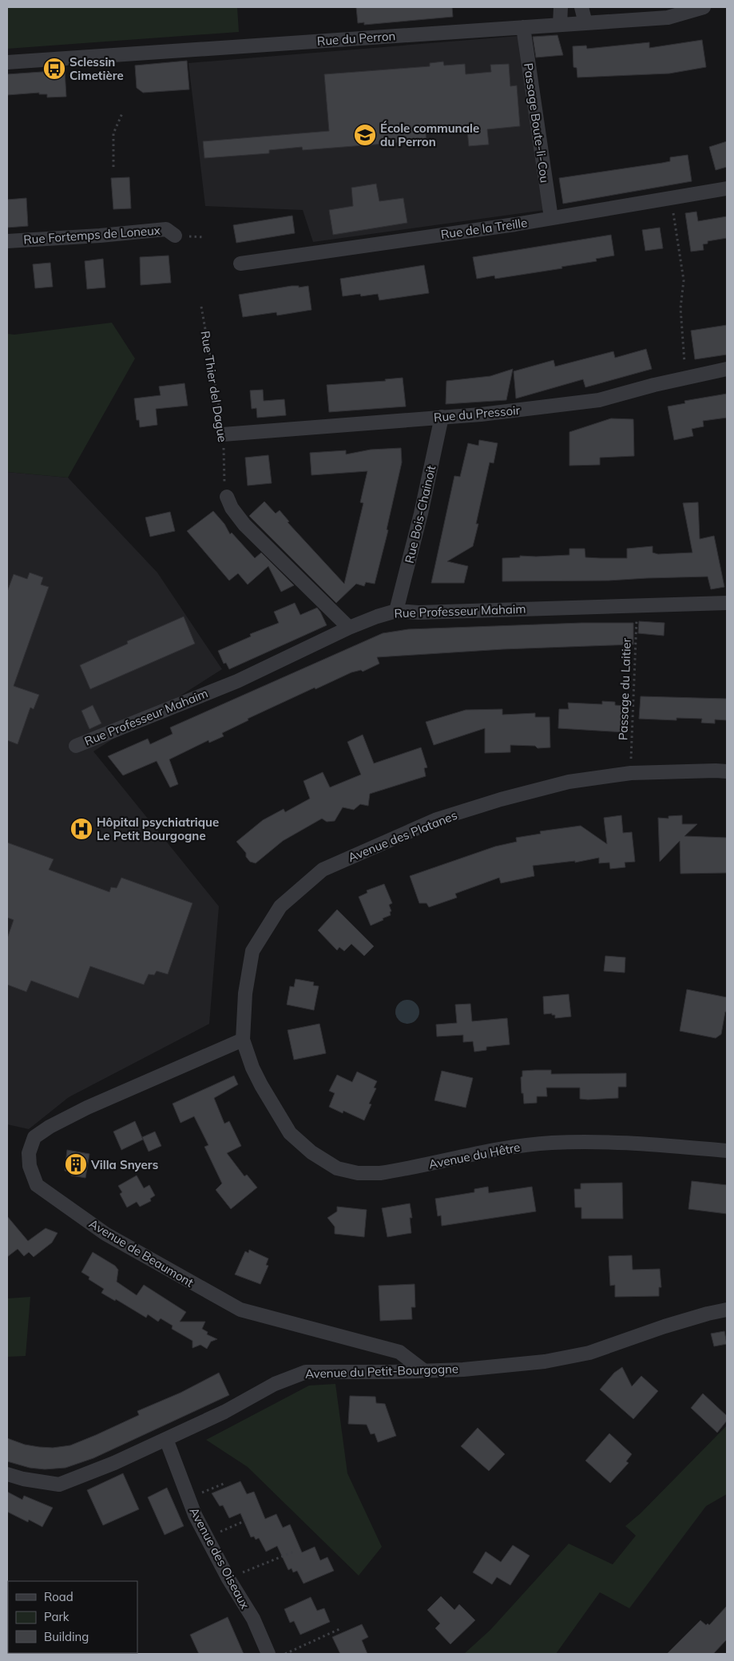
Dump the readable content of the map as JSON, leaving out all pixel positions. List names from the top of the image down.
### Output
{
  "streets": {
    "street": [
      "Rue du Perron",
      "Passage Boute-li-Cou",
      "Rue de la Treille",
      "Rue Fortemps de Loneux",
      "Rue du Pressoir",
      "Rue Bois-Chainoit",
      "Rue Professeur Mahaim",
      "Avenue des Platanes",
      "Avenue du Hêtre",
      "Avenue de Beaumont",
      "Avenue du Petit-Bourgogne",
      "Avenue des Oiseaux"
    ],
    "path": ["Rue Thier del Dague", "Passage du Laitier"]
  },
  "crossings": [
    ["Rue du Perron", "Passage Boute-li-Cou"],
    ["Passage Boute-li-Cou", "Rue de la Treille"],
    ["Rue Thier del Dague", "Rue du Pressoir"],
    ["Rue du Pressoir", "Rue Bois-Chainoit"],
    ["Rue Bois-Chainoit", "Rue Professeur Mahaim"],
    ["Rue Professeur Mahaim", "Passage du Laitier"],
    ["Passage du Laitier", "Avenue des Platanes"],
    ["Avenue des Platanes", "Avenue du Hêtre"],
    ["Avenue des Platanes", "Avenue de Beaumont"],
    ["Avenue de Beaumont", "Avenue du Petit-Bourgogne"],
    ["Avenue du Petit-Bourgogne", "Avenue des Oiseaux"]
  ],
  "places": {
    "bus stop": ["Sclessin Cimetière"],
    "school or university": ["École communale du Perron"],
    "hospital": ["Hôpital psychiatrique Le Petit Bourgogne"],
    "building": ["Villa Snyers"]
  },
  "legend": ["Road", "Park", "Building"]
}
